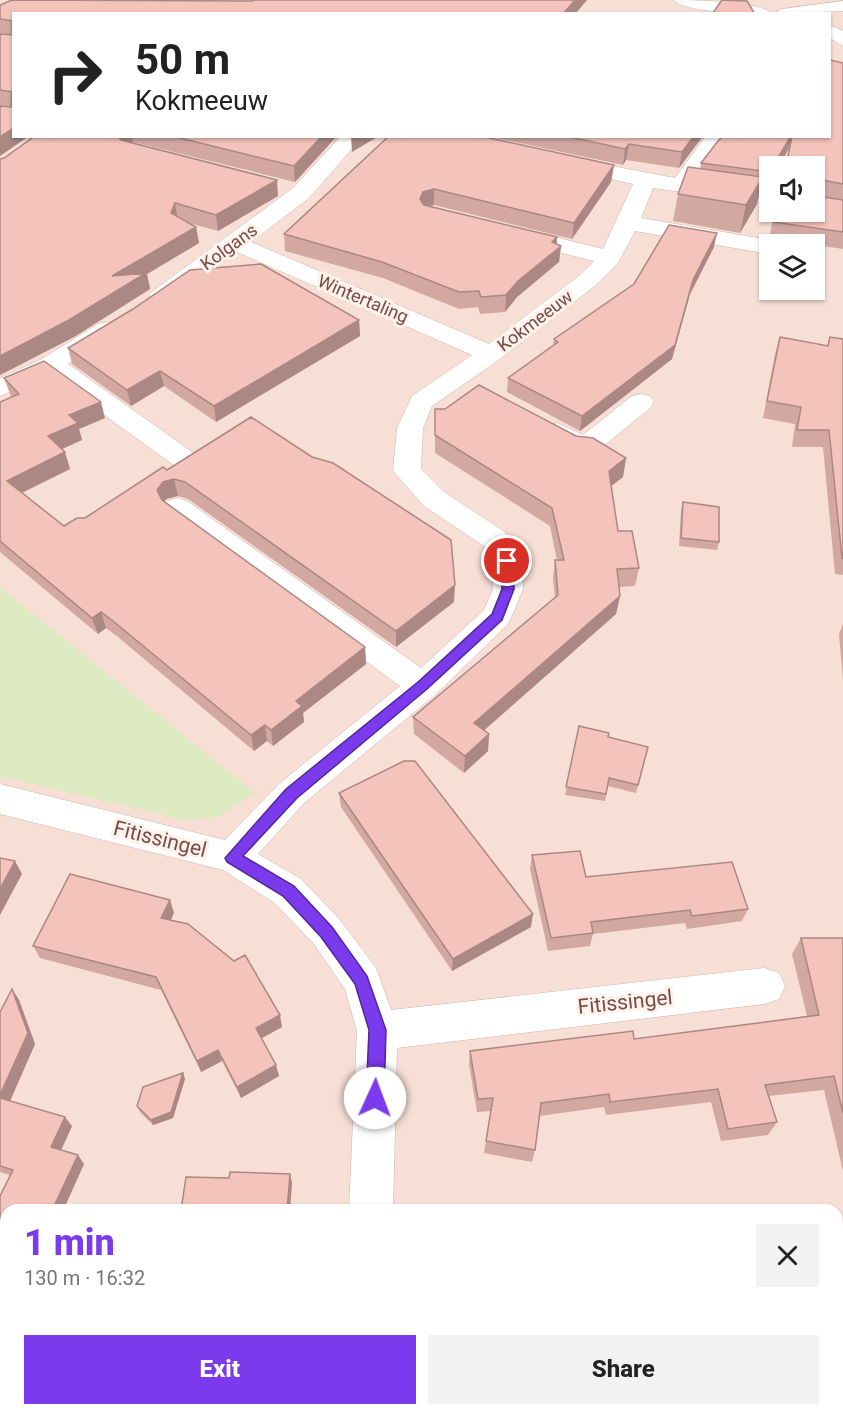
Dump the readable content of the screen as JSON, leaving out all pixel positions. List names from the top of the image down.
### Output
{
  "streets": {
    "street": [
      "Kolgans",
      "Wintertaling",
      "Kokmeeuw",
      "Fitissingel"
    ]
  },
  "crossings": [
    ["Kolgans", "Wintertaling"],
    ["Wintertaling", "Kokmeeuw"],
    ["Kokmeeuw", "Fitissingel"]
  ],
  "page": {
    "turn": ["50 m", "Kokmeeuw"],
    "heading": ["1 min", "130 m · 16:32"],
    "buttons": ["Exit", "Share"]
  }
}
